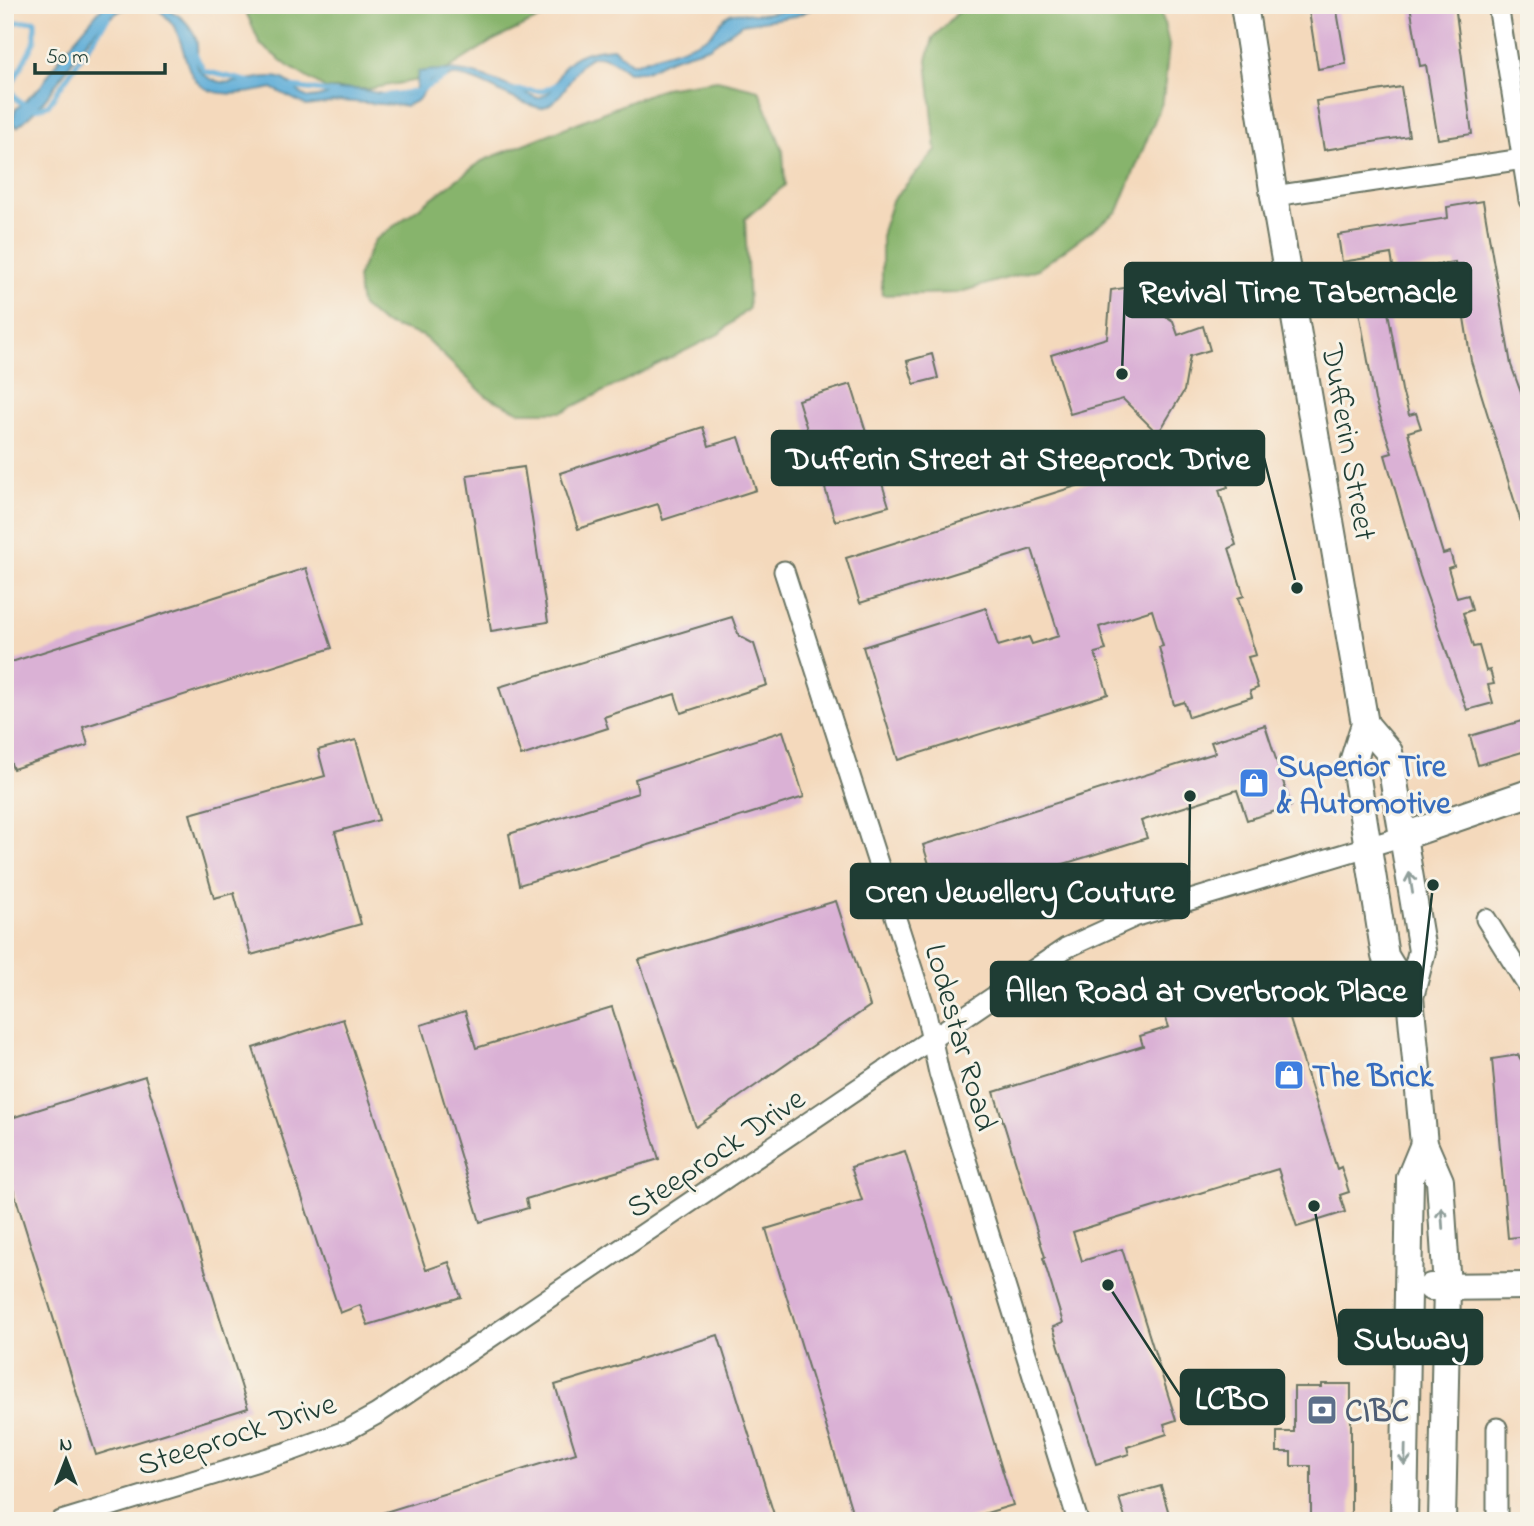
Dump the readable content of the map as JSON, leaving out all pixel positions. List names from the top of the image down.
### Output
{
  "streets": {
    "main road": ["Dufferin Street"],
    "street": ["Lodestar Road", "Steeprock Drive"]
  },
  "crossings": [
    ["Dufferin Street", "Steeprock Drive"],
    ["Lodestar Road", "Steeprock Drive"]
  ],
  "places": {
    "other": [
      "Revival Time Tabernacle",
      "Dufferin Street at Steeprock Drive",
      "Oren Jewellery Couture",
      "Allen Road at Overbrook Place",
      "Subway",
      "LCBO"
    ],
    "shop": ["Superior Tire & Automotive", "The Brick"],
    "bank": ["CIBC"]
  },
  "scale_bar": "50 m",
  "north": "top"
}
